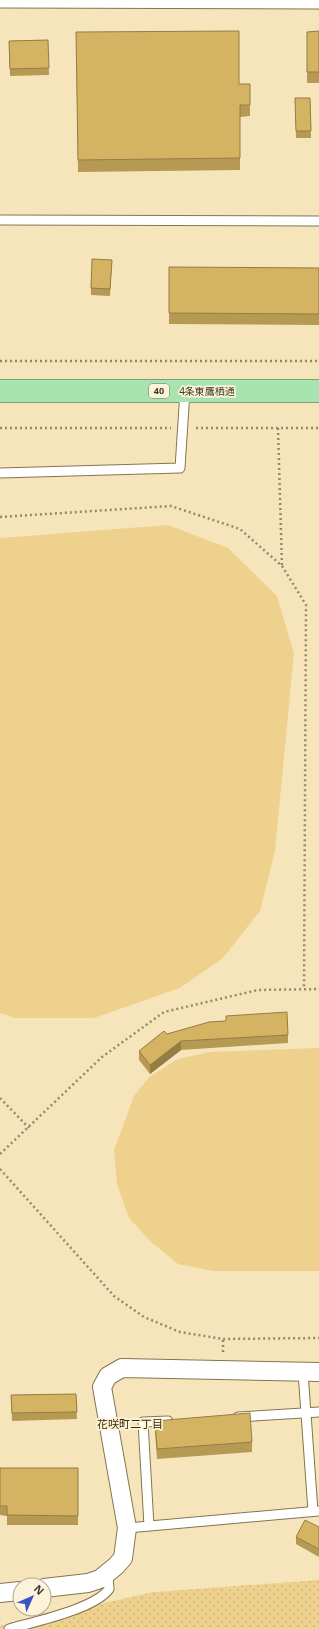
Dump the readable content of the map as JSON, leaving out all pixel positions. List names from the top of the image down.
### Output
{
  "streets": {
    "highway": ["40", "4条東鷹栖通"]
  },
  "districts": ["花咲町二丁目"],
  "north": "top right"
}
